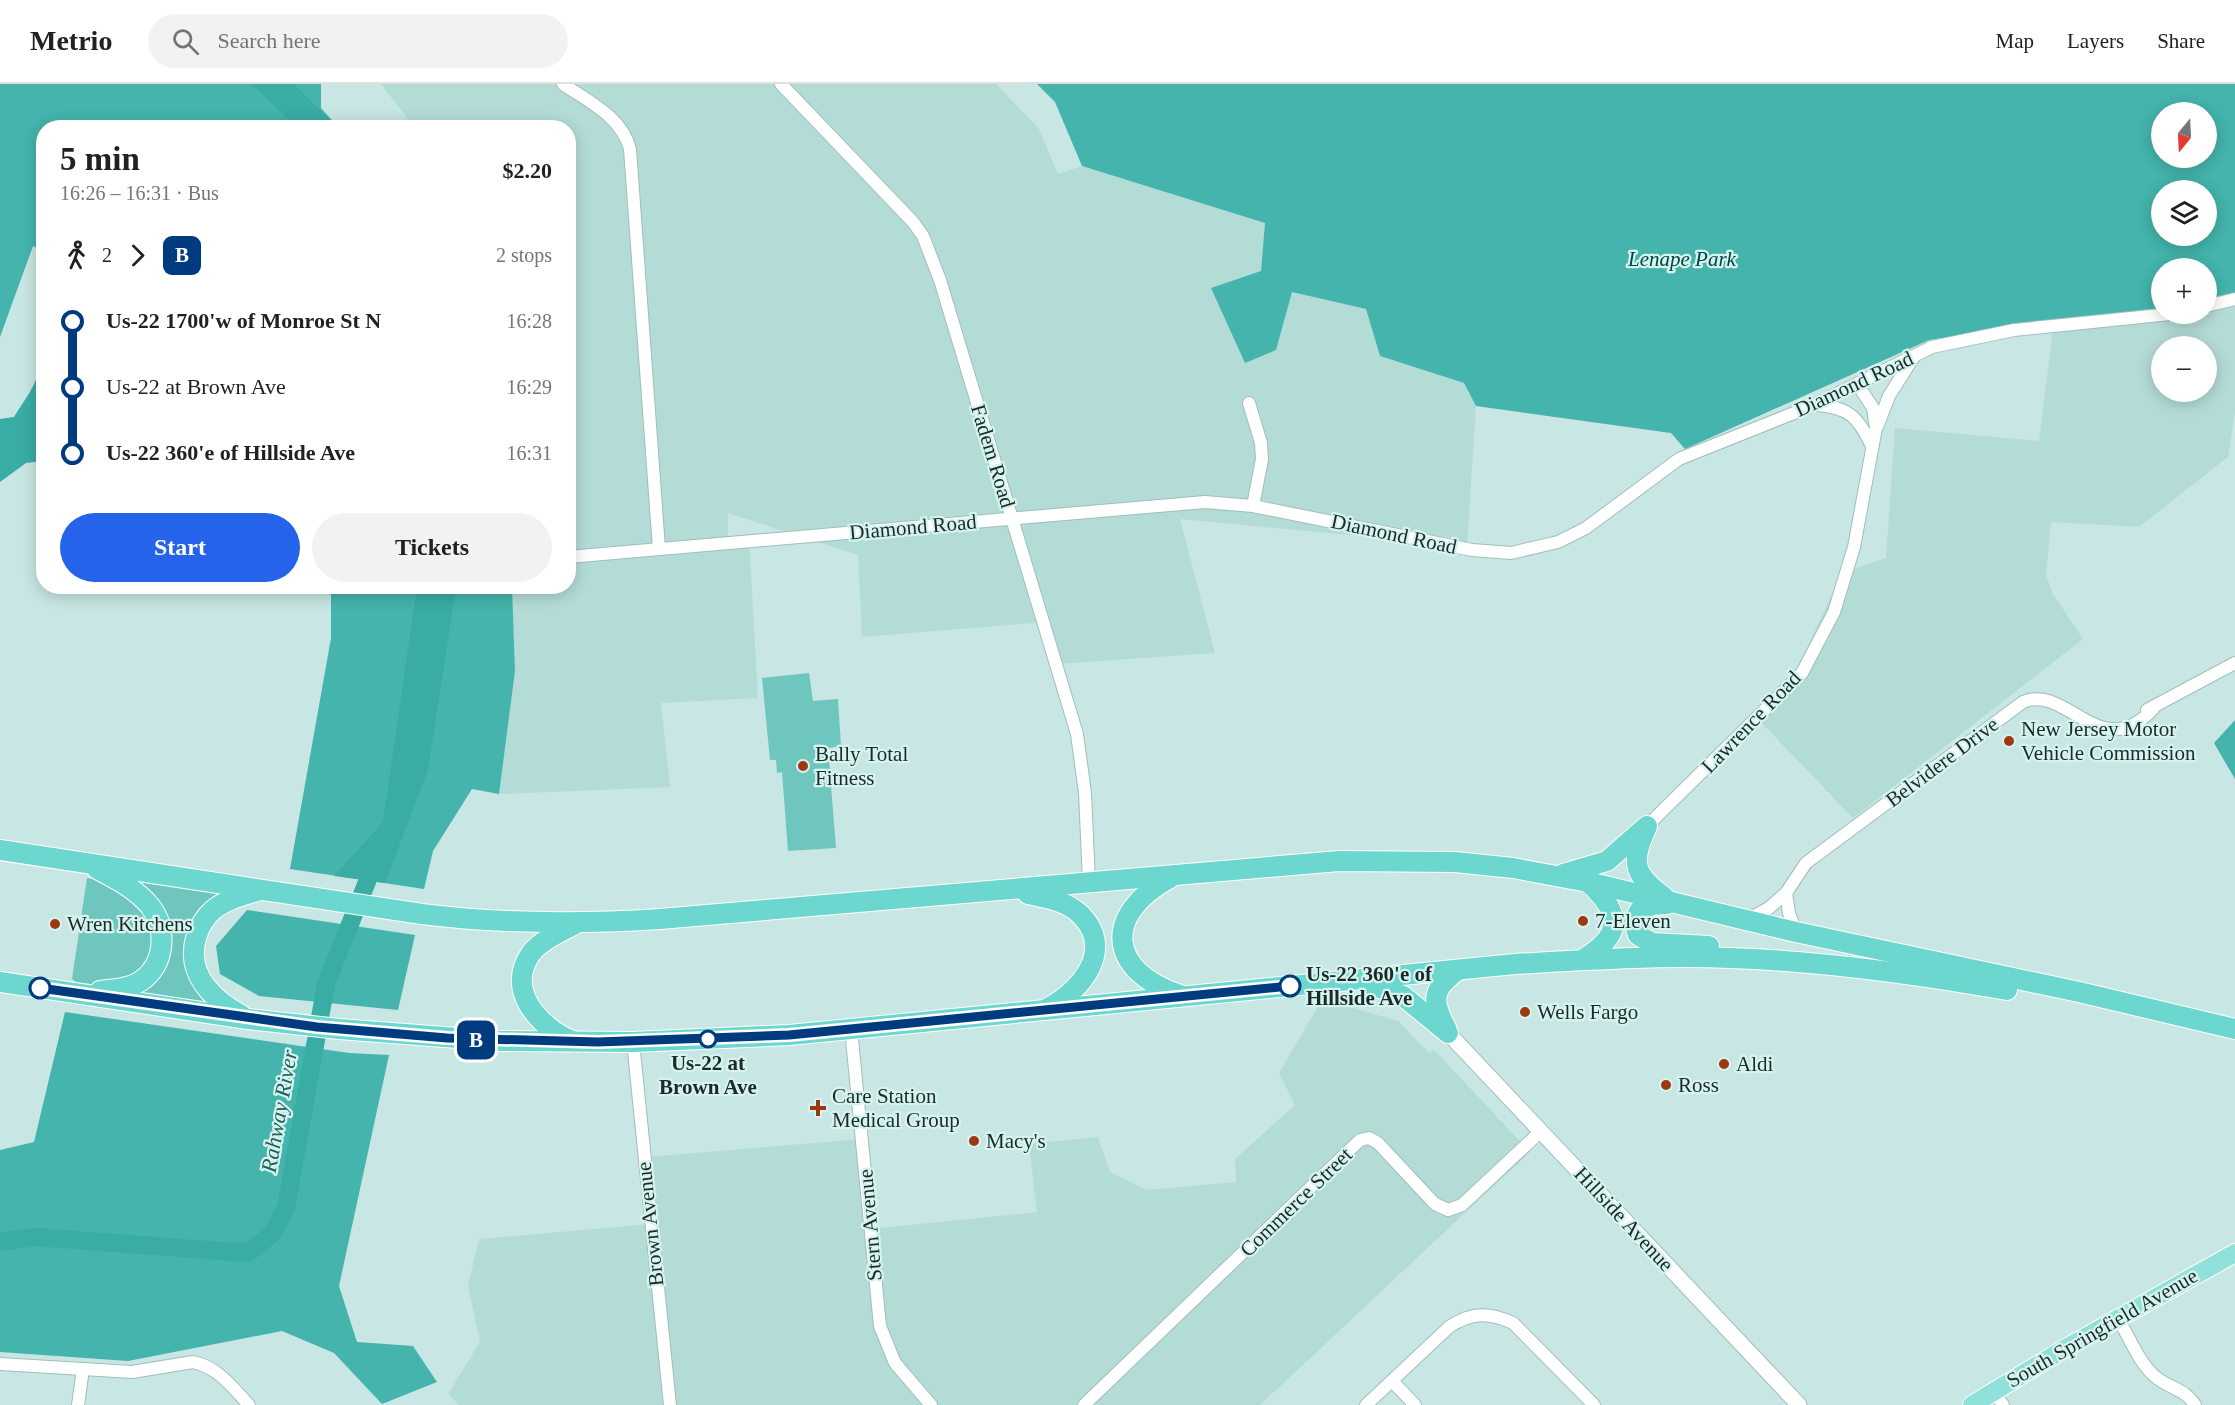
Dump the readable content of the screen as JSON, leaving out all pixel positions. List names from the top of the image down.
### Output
{
  "streets": {
    "main road": ["South Springfield Avenue"],
    "street": [
      "Diamond Road",
      "Fadem Road",
      "Lawrence Road",
      "Belvidere Drive",
      "Commerce Street",
      "Hillside Avenue",
      "Brown Avenue",
      "Stern Avenue"
    ]
  },
  "crossings": [
    ["Diamond Road", "Fadem Road"],
    ["Diamond Road", "Lawrence Road"],
    ["Commerce Street", "Hillside Avenue"]
  ],
  "water": ["Rahway River"],
  "parks": ["Lenape Park"],
  "places": {
    "other": [
      "New Jersey Motor Vehicle Commission",
      "Bally Total Fitness",
      "7-Eleven",
      "Wren Kitchens",
      "Us-22 360'e of Hillside Ave",
      "Wells Fargo",
      "Us-22 at Brown Ave",
      "Aldi",
      "Ross",
      "Macy's"
    ],
    "health": ["Care Station Medical Group"]
  },
  "lines": ["bus line B"],
  "north": "bottom",
  "page": {
    "header": "Metrio",
    "search": "Search here",
    "nav": ["Map", "Layers", "Share"],
    "on_map": "B",
    "map_buttons": ["+", "−"],
    "heading": ["5 min", "16:26 – 16:31 · Bus", "$2.20"],
    "legs": ["2", "B", "2 stops"],
    "list": [
      {
        "name": "Us-22 1700'w of Monroe St N",
        "value": "16:28"
      },
      {
        "name": "Us-22 at Brown Ave",
        "value": "16:29"
      },
      {
        "name": "Us-22 360'e of Hillside Ave",
        "value": "16:31"
      }
    ],
    "buttons": ["Start", "Tickets"]
  }
}
